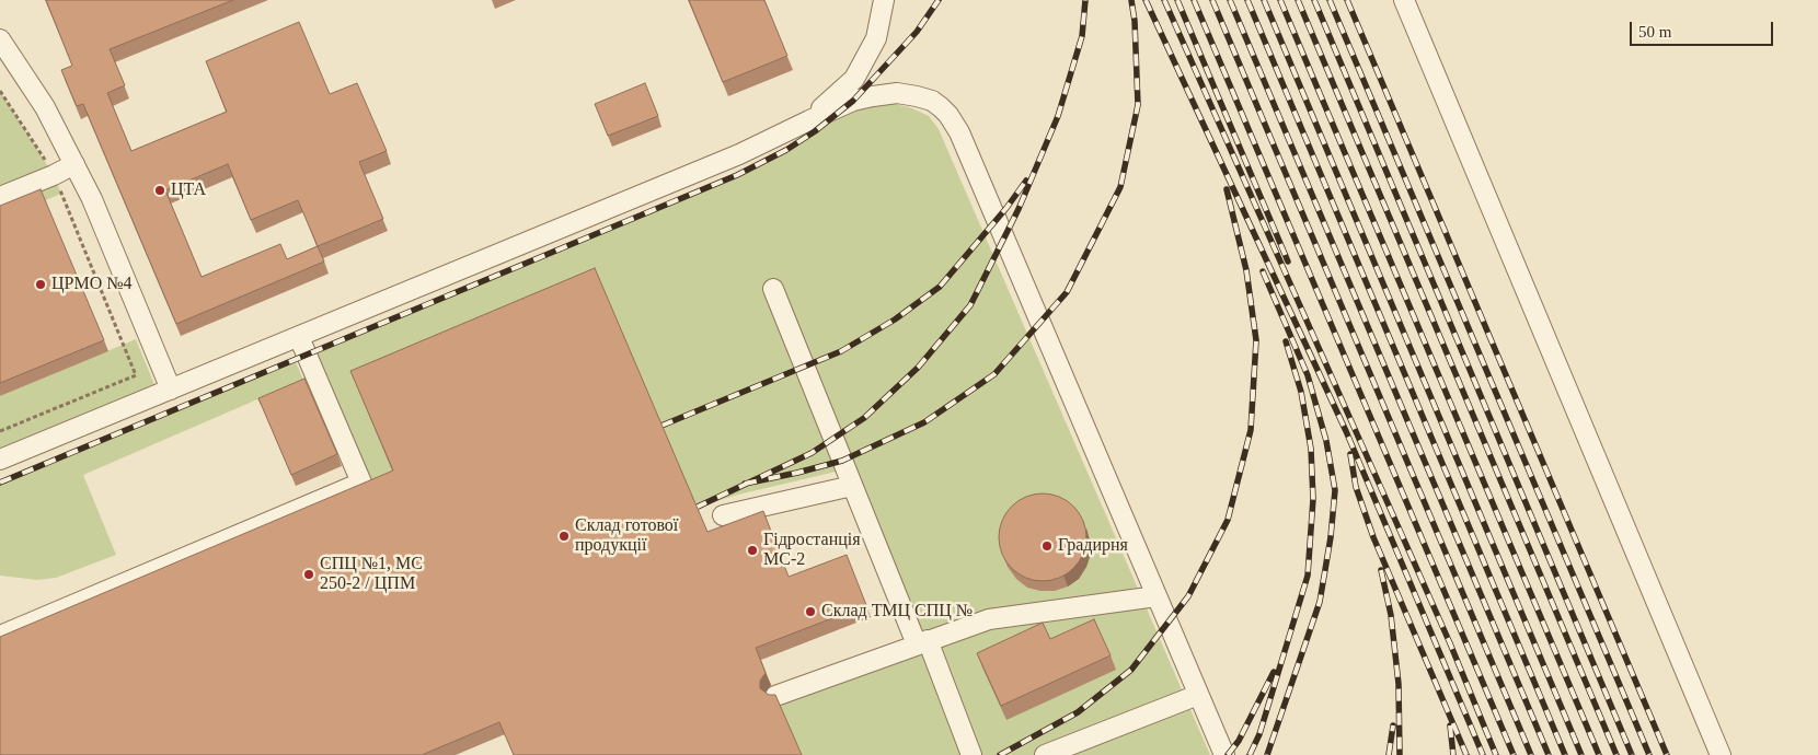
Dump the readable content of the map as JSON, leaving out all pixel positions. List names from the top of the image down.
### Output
{
  "places": [
    "ЦТА",
    "ЦРМО №4",
    "Склад готової продукції",
    "Градирня",
    "Гідростанція МС-2",
    "СПЦ №1, МС 250-2 / ЦПМ",
    "Склад ТМЦ СПЦ №"
  ],
  "scale_bar": "50 m"
}
